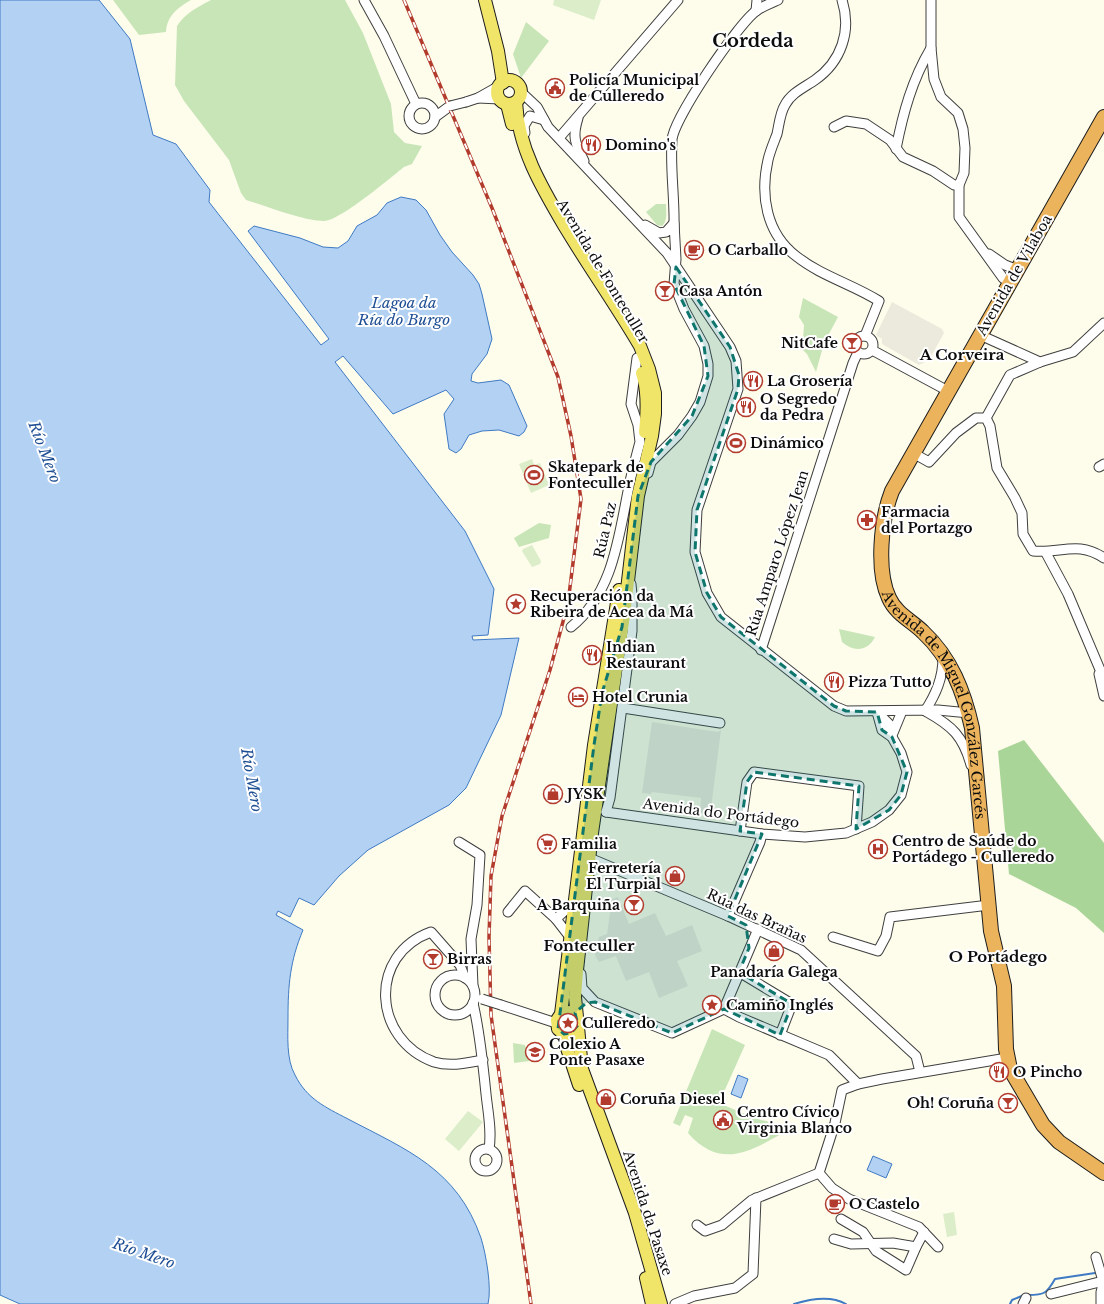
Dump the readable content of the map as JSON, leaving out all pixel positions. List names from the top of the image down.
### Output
{
  "streets": {
    "highway": ["Avenida de Vilaboa", "Avenida de Miguel González Garcés"],
    "main road": ["Avenida de Fonteculler", "Avenida da Pasaxe"],
    "street": [
      "Rúa Paz",
      "Rúa Amparo López Jean",
      "Avenida do Portádego",
      "Rúa das Brañas"
    ]
  },
  "crossings": [
    ["Avenida de Fonteculler", "Rúa Paz"],
    ["Avenida de Fonteculler", "Avenida do Portádego"],
    ["Avenida de Fonteculler", "Rúa das Brañas"],
    ["Avenida de Fonteculler", "Avenida da Pasaxe"],
    ["Avenida de Vilaboa", "Avenida de Miguel González Garcés"]
  ],
  "districts": [
    "Cordeda",
    "A Corveira",
    "Fonteculler",
    "O Portádego"
  ],
  "water": ["Lagoa da Ría do Burgo", "Río Mero"],
  "places": {
    "public building": ["Policía Municipal de Culleredo", "Centro Cívico Virginia Blanco"],
    "restaurant": [
      "Domino's",
      "La Grosería",
      "O Segredo da Pedra",
      "Indian Restaurant",
      "Pizza Tutto",
      "O Pincho"
    ],
    "cafe": ["O Carballo", "O Castelo"],
    "bar": [
      "Casa Antón",
      "NitCafe",
      "A Barquiña",
      "Birras",
      "Oh! Coruña"
    ],
    "sports": ["Dinámico", "Skatepark de Fonteculler"],
    "pharmacy": ["Farmacia del Portazgo"],
    "place": ["Recuperación da Ribeira de Acea da Má", "Camiño Inglés", "Culleredo"],
    "hotel": ["Hotel Crunia"],
    "shop": [
      "JYSK",
      "Ferretería El Turpial",
      "Panadaría Galega",
      "Coruña Diesel"
    ],
    "supermarket": ["Familia"],
    "hospital": ["Centro de Saúde do Portádego - Culleredo"],
    "school or university": ["Colexio A Ponte Pasaxe"]
  }
}
